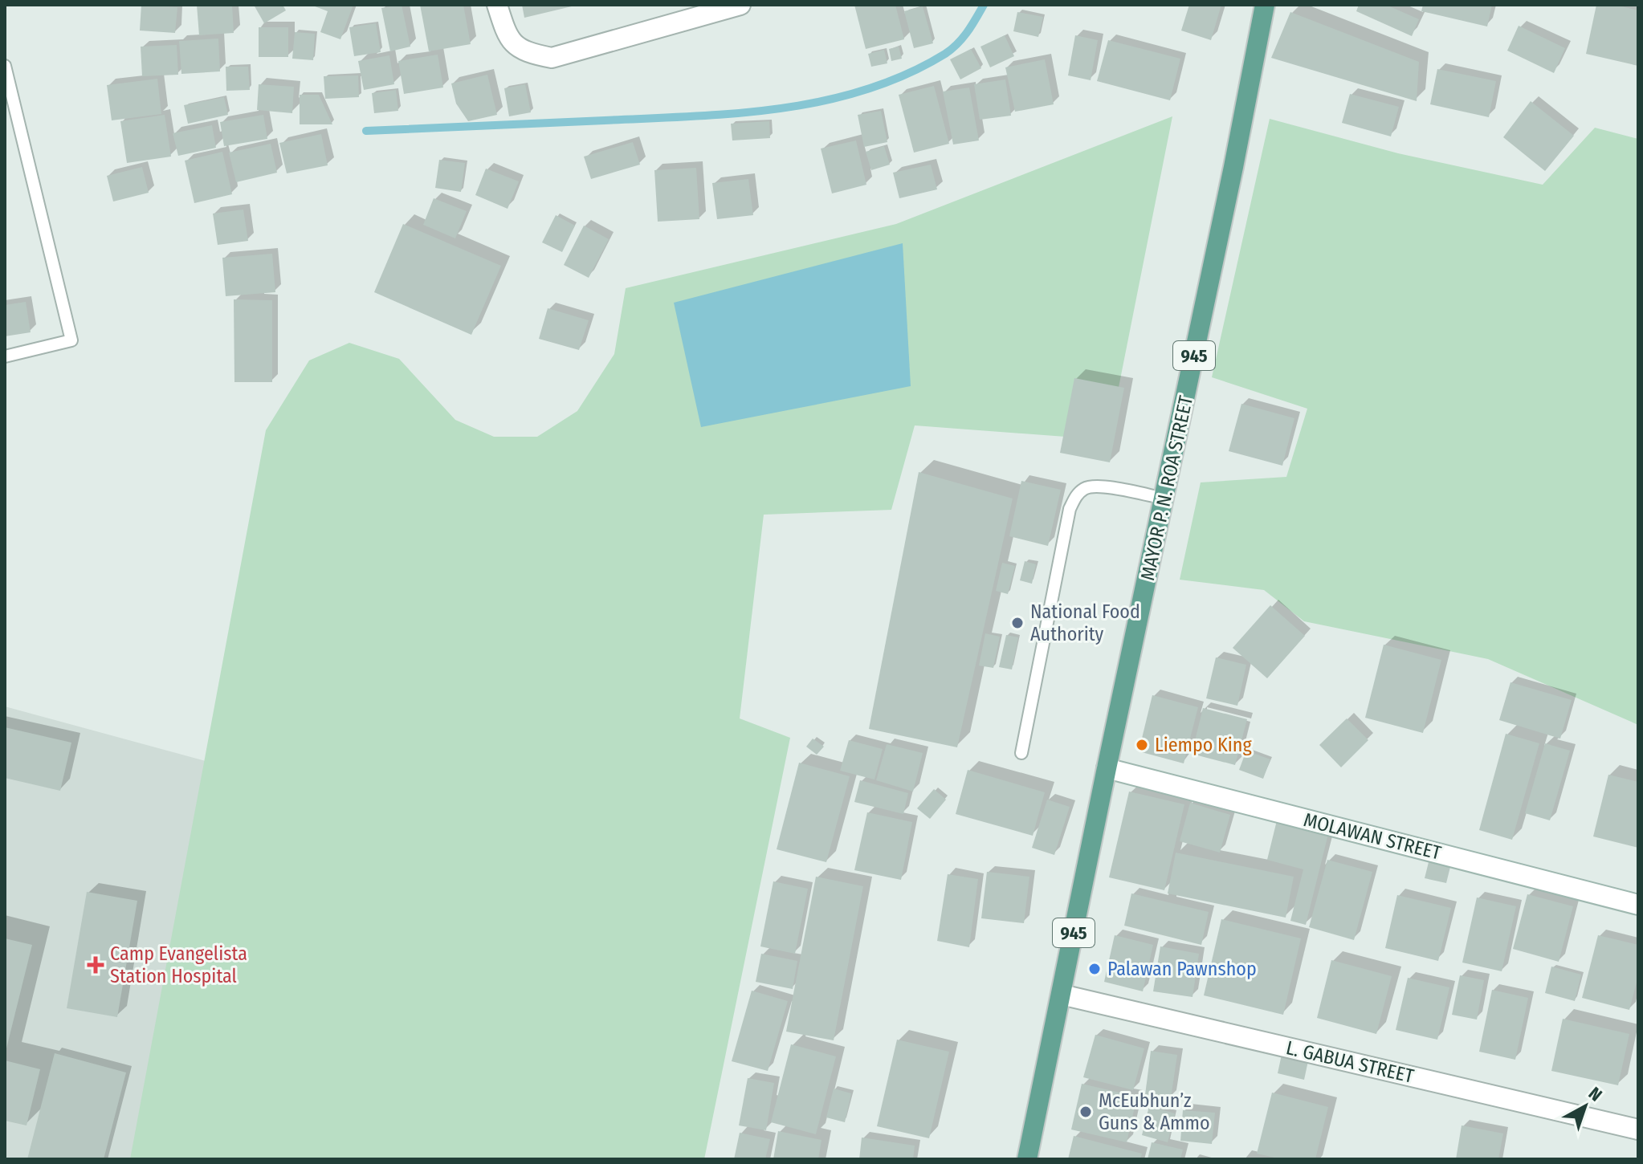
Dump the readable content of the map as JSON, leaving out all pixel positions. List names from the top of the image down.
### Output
{
  "streets": {
    "main road": ["945", "MAYOR P. N. ROA STREET"],
    "street": ["MOLAWAN STREET", "L. GABUA STREET"]
  },
  "crossings": [
    ["MAYOR P. N. ROA STREET", "MOLAWAN STREET"],
    ["MAYOR P. N. ROA STREET", "L. GABUA STREET"]
  ],
  "places": {
    "other": [
      "National Food Authority",
      "Liempo King",
      "Palawan Pawnshop",
      "McEubhun’z Guns & Ammo"
    ],
    "health": ["Camp Evangelista Station Hospital"]
  },
  "north": "top right"
}
